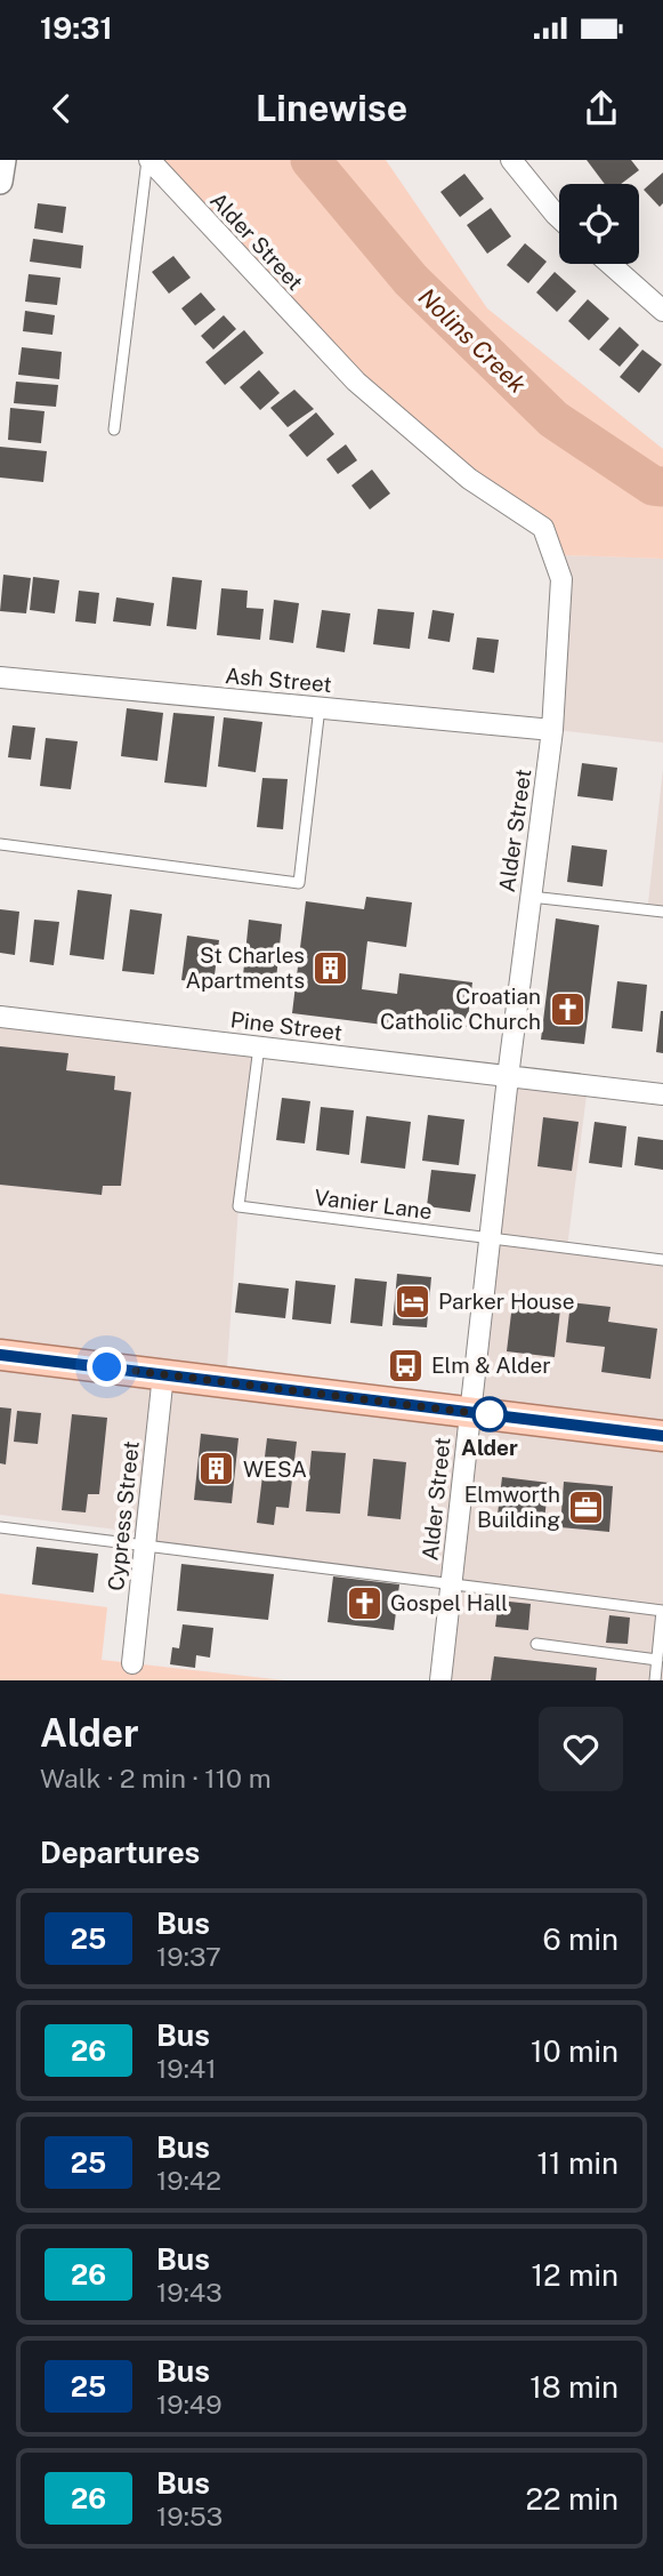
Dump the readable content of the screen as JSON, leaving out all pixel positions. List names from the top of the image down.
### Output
{
  "streets": {
    "street": [
      "Alder Street",
      "Ash Street",
      "Pine Street",
      "Cypress Street"
    ],
    "lane": ["Vanier Lane"]
  },
  "crossings": [
    ["Alder Street", "Ash Street"],
    ["Alder Street", "Pine Street"],
    ["Alder Street", "Vanier Lane"],
    ["Pine Street", "Vanier Lane"]
  ],
  "water": ["Nolins Creek"],
  "places": {
    "building": ["St Charles Apartments", "WESA"],
    "church": ["Croatian Catholic Church", "Gospel Hall"],
    "hotel": ["Parker House"],
    "bus stop": ["Elm & Alder"],
    "other": ["Alder"],
    "office": ["Elmworth Building"]
  },
  "lines": ["bus line 25"],
  "page": {
    "status": "19:31",
    "header": "Linewise",
    "heading": [
      ["Alder", "Walk · 2 min · 110 m"],
      "Departures"
    ],
    "list": [
      {
        "mark": "25",
        "name": "Bus",
        "note": "19:37",
        "value": "6 min"
      },
      {
        "mark": "26",
        "name": "Bus",
        "note": "19:41",
        "value": "10 min"
      },
      {
        "mark": "25",
        "name": "Bus",
        "note": "19:42",
        "value": "11 min"
      },
      {
        "mark": "26",
        "name": "Bus",
        "note": "19:43",
        "value": "12 min"
      },
      {
        "mark": "25",
        "name": "Bus",
        "note": "19:49",
        "value": "18 min"
      },
      {
        "mark": "26",
        "name": "Bus",
        "note": "19:53",
        "value": "22 min"
      }
    ]
  }
}
